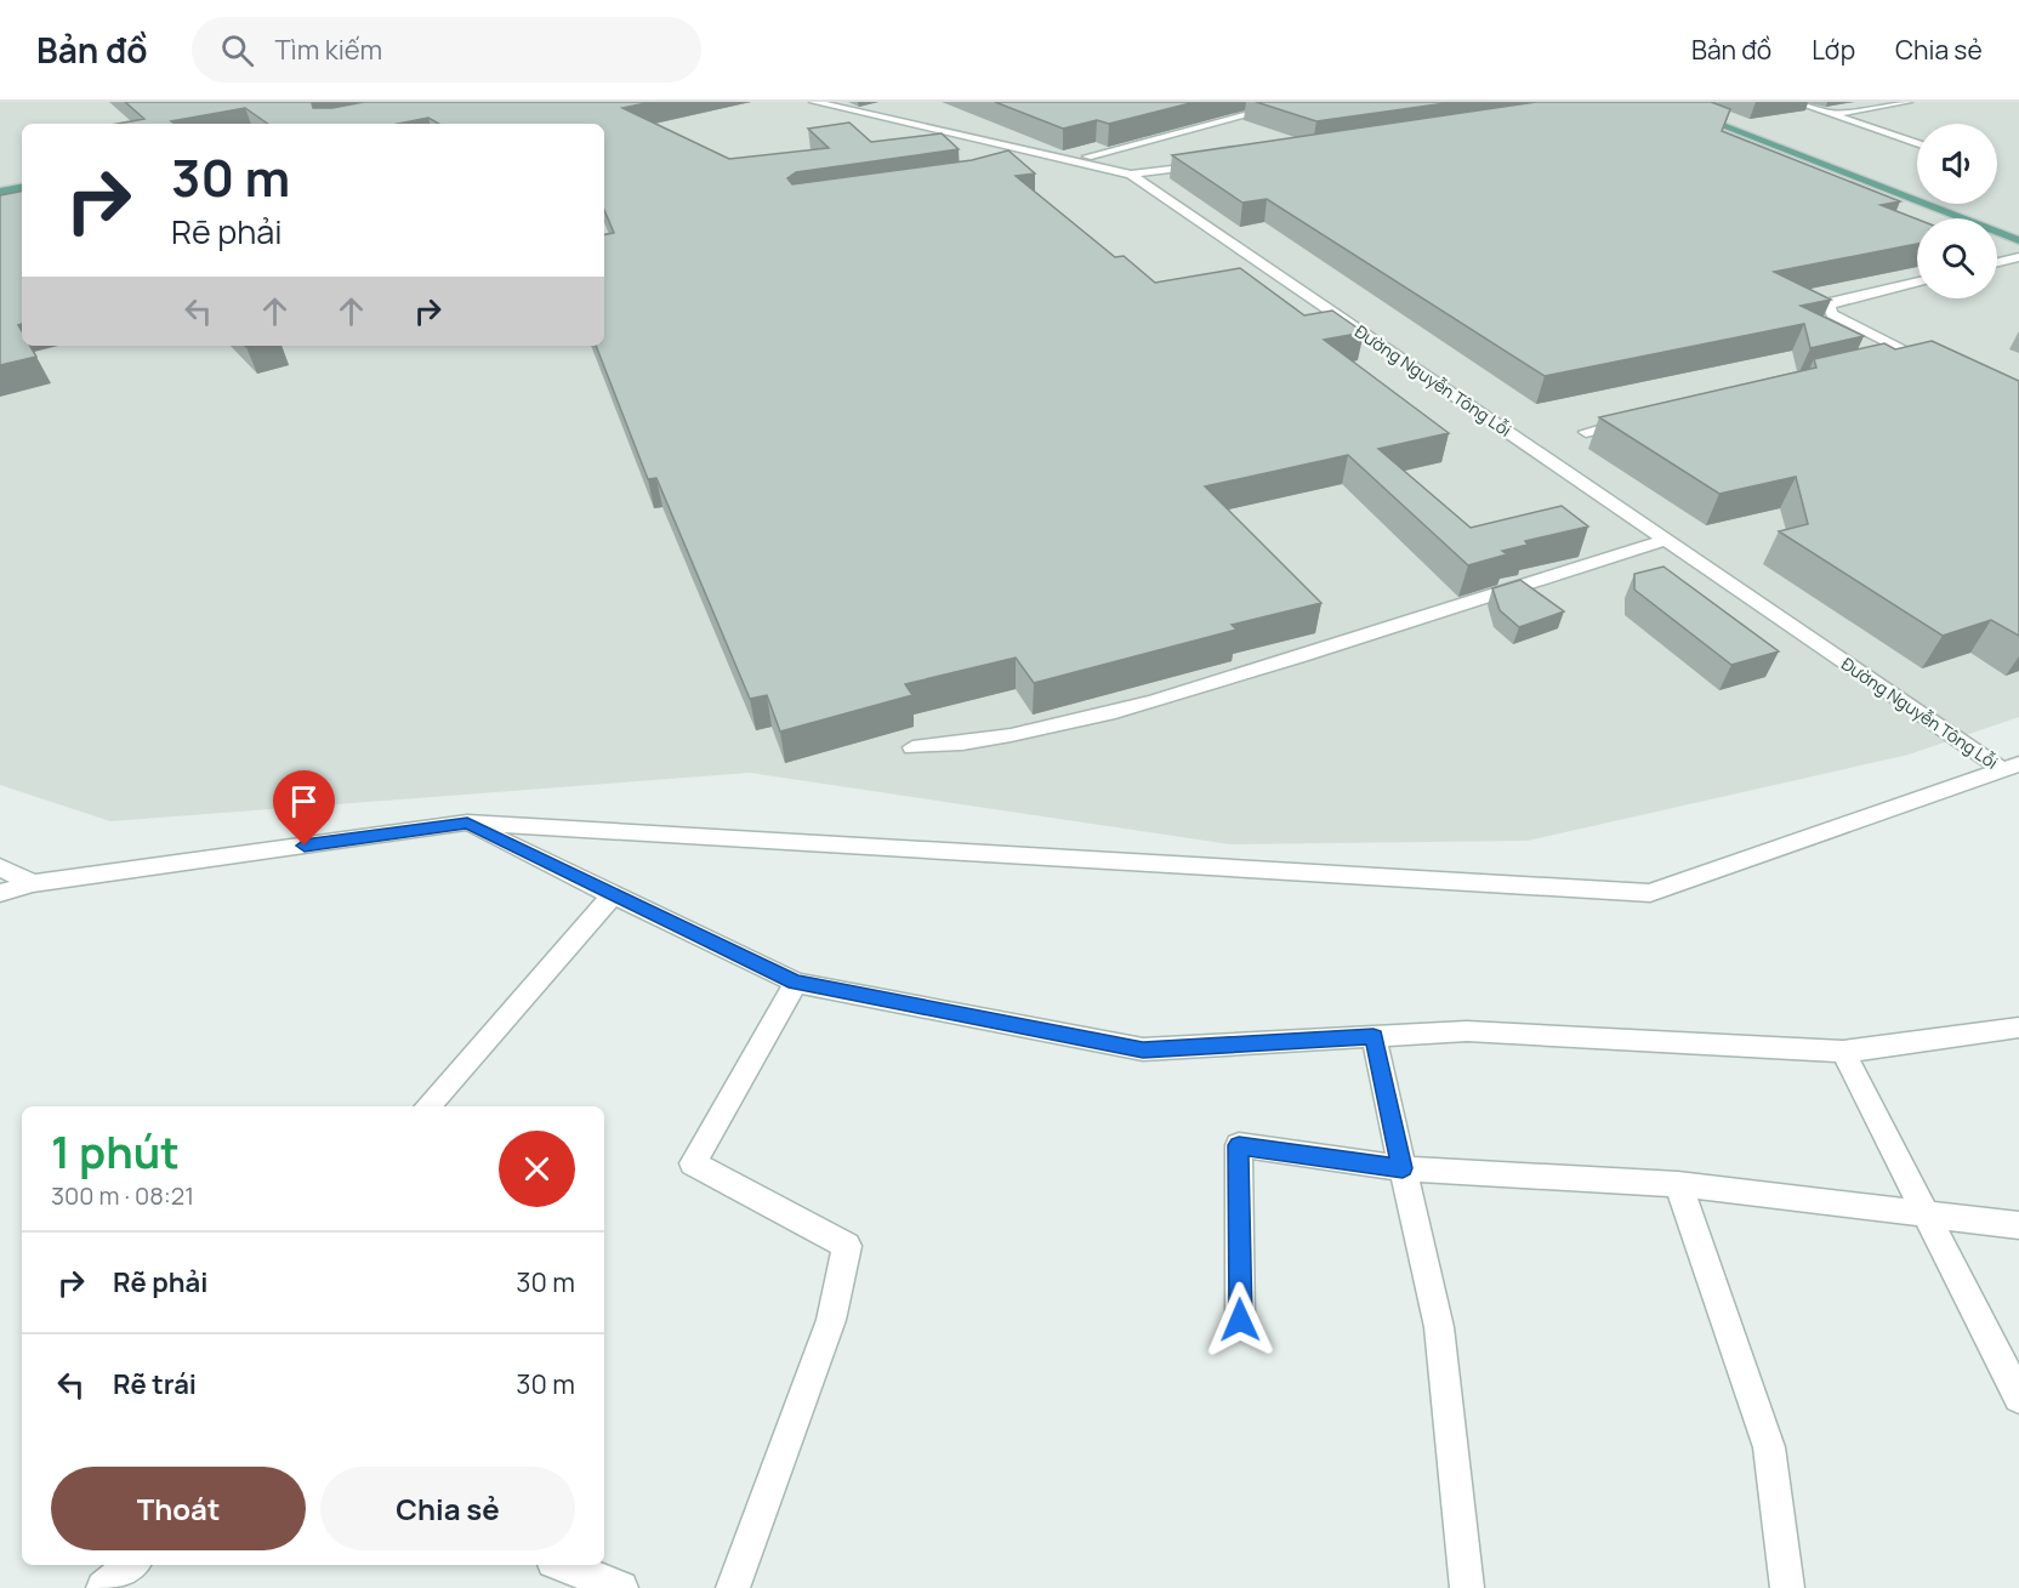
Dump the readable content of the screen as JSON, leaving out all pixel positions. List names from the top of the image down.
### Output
{
  "streets": {
    "street": ["Đường Nguyễn Tông Lỗi"]
  },
  "page": {
    "header": "Bản đồ",
    "search": "Tìm kiếm",
    "nav": ["Bản đồ", "Lớp", "Chia sẻ"],
    "turn": ["30 m", "Rẽ phải"],
    "heading": ["1 phút", "300 m · 08:21"],
    "list": [
      {
        "name": "Rẽ phải",
        "value": "30 m"
      },
      {
        "name": "Rẽ trái",
        "value": "30 m"
      }
    ],
    "buttons": ["Thoát", "Chia sẻ"]
  }
}
